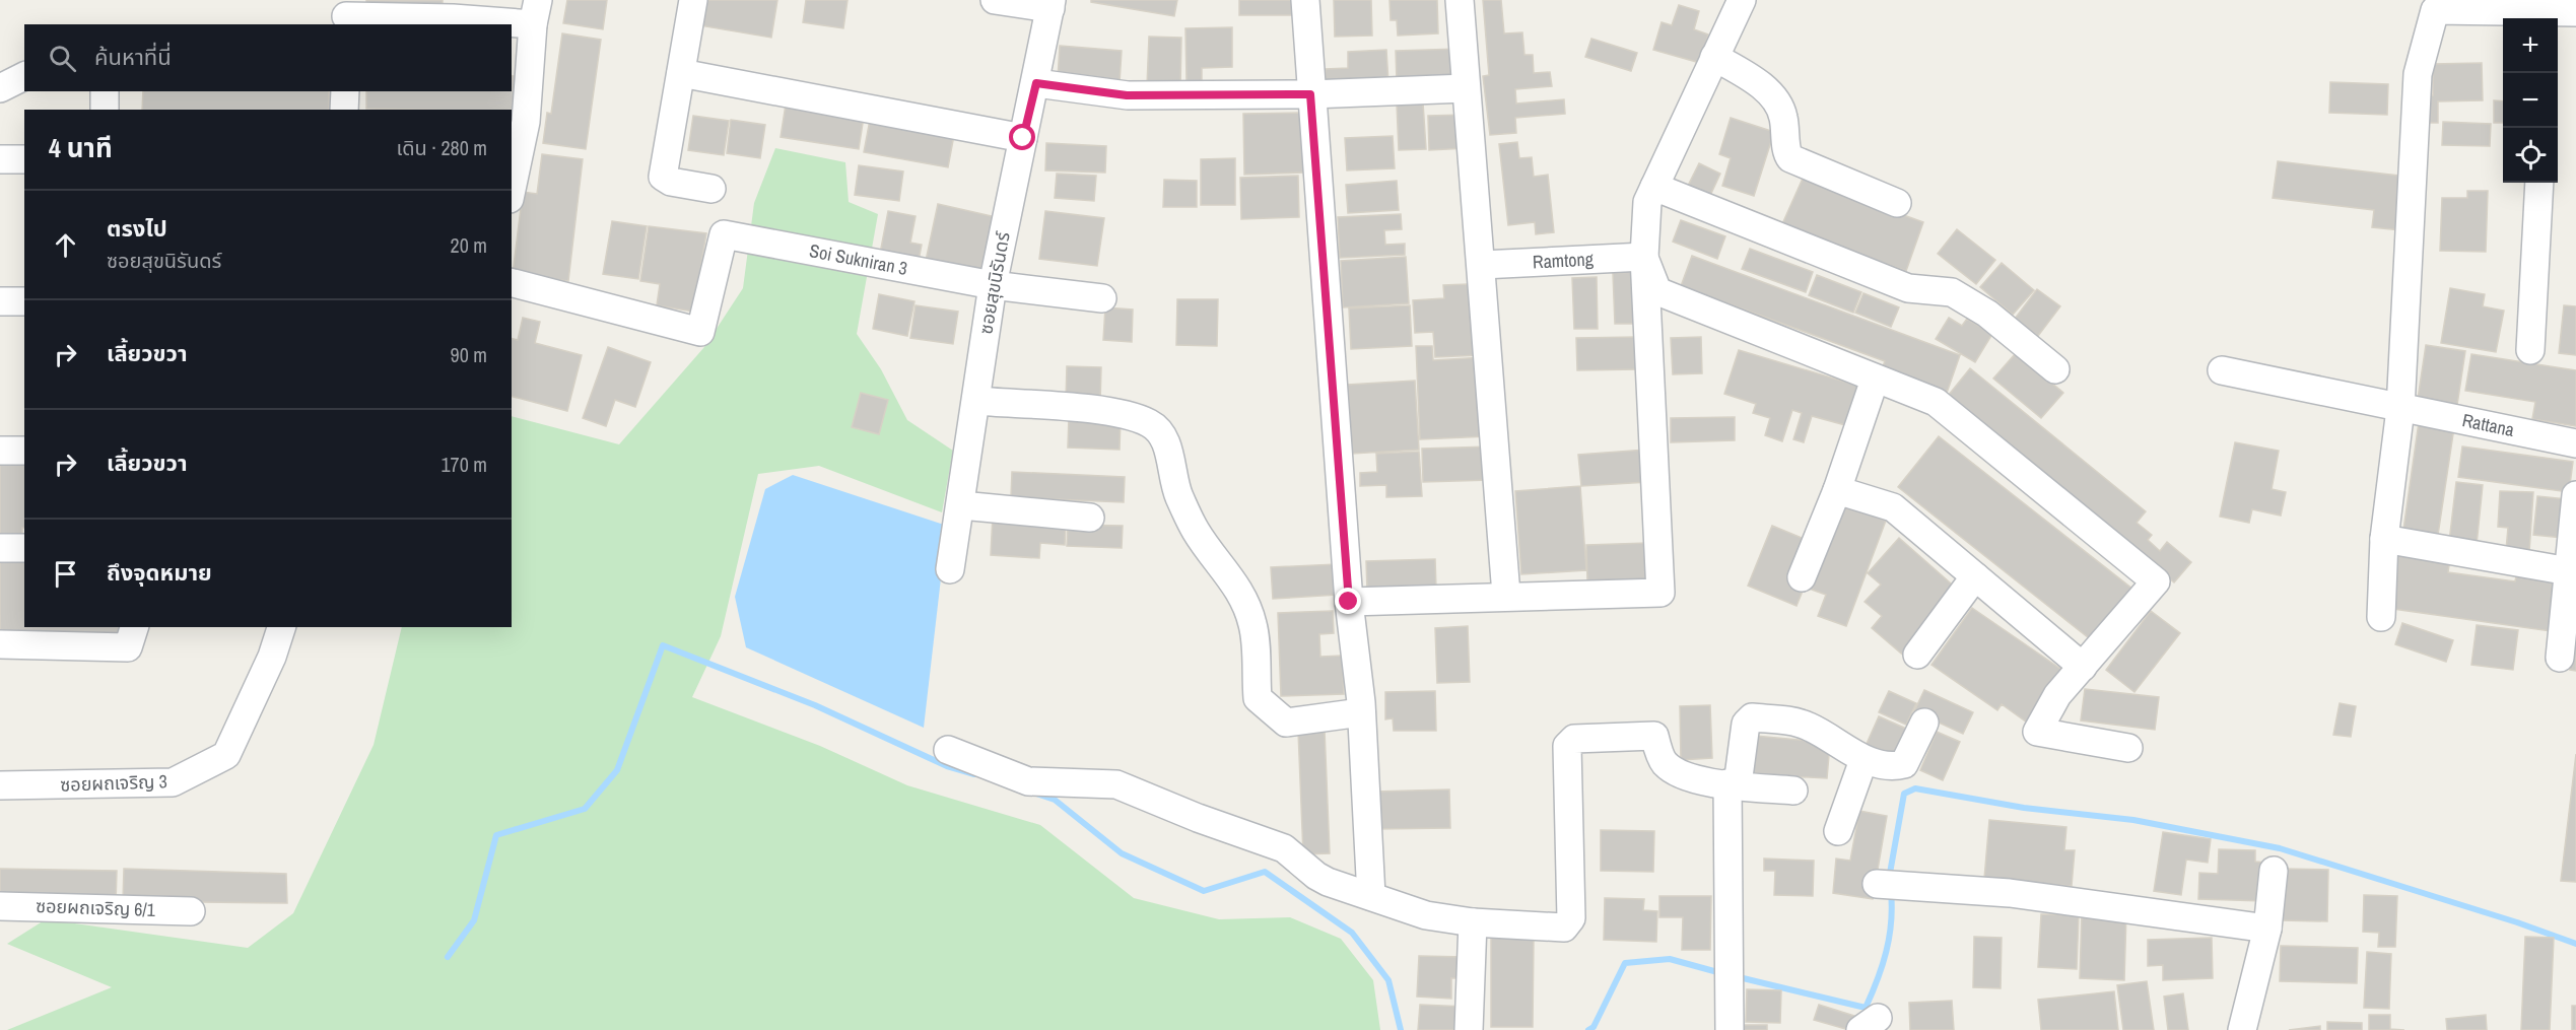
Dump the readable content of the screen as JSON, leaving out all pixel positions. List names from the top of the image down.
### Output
{
  "streets": {
    "street": [
      "Soi Sukniran 3",
      "Ramtong",
      "ซอยสุขนิรันดร์",
      "Rattana",
      "ซอยผถเจริญ 3",
      "ซอยผถเจริญ 6/1"
    ]
  },
  "crossings": [
    ["Soi Sukniran 3", "ซอยสุขนิรันดร์"]
  ],
  "page": {
    "map_buttons": ["+", "−"],
    "search": "ค้นหาที่นี่",
    "heading": ["4 นาที", "เดิน · 280 m"],
    "list": [
      ["ตรงไป", "ซอยสุขนิรันดร์", "20 m"],
      ["เลี้ยวขวา", "90 m"],
      ["เลี้ยวขวา", "170 m"],
      "ถึงจุดหมาย"
    ]
  }
}
